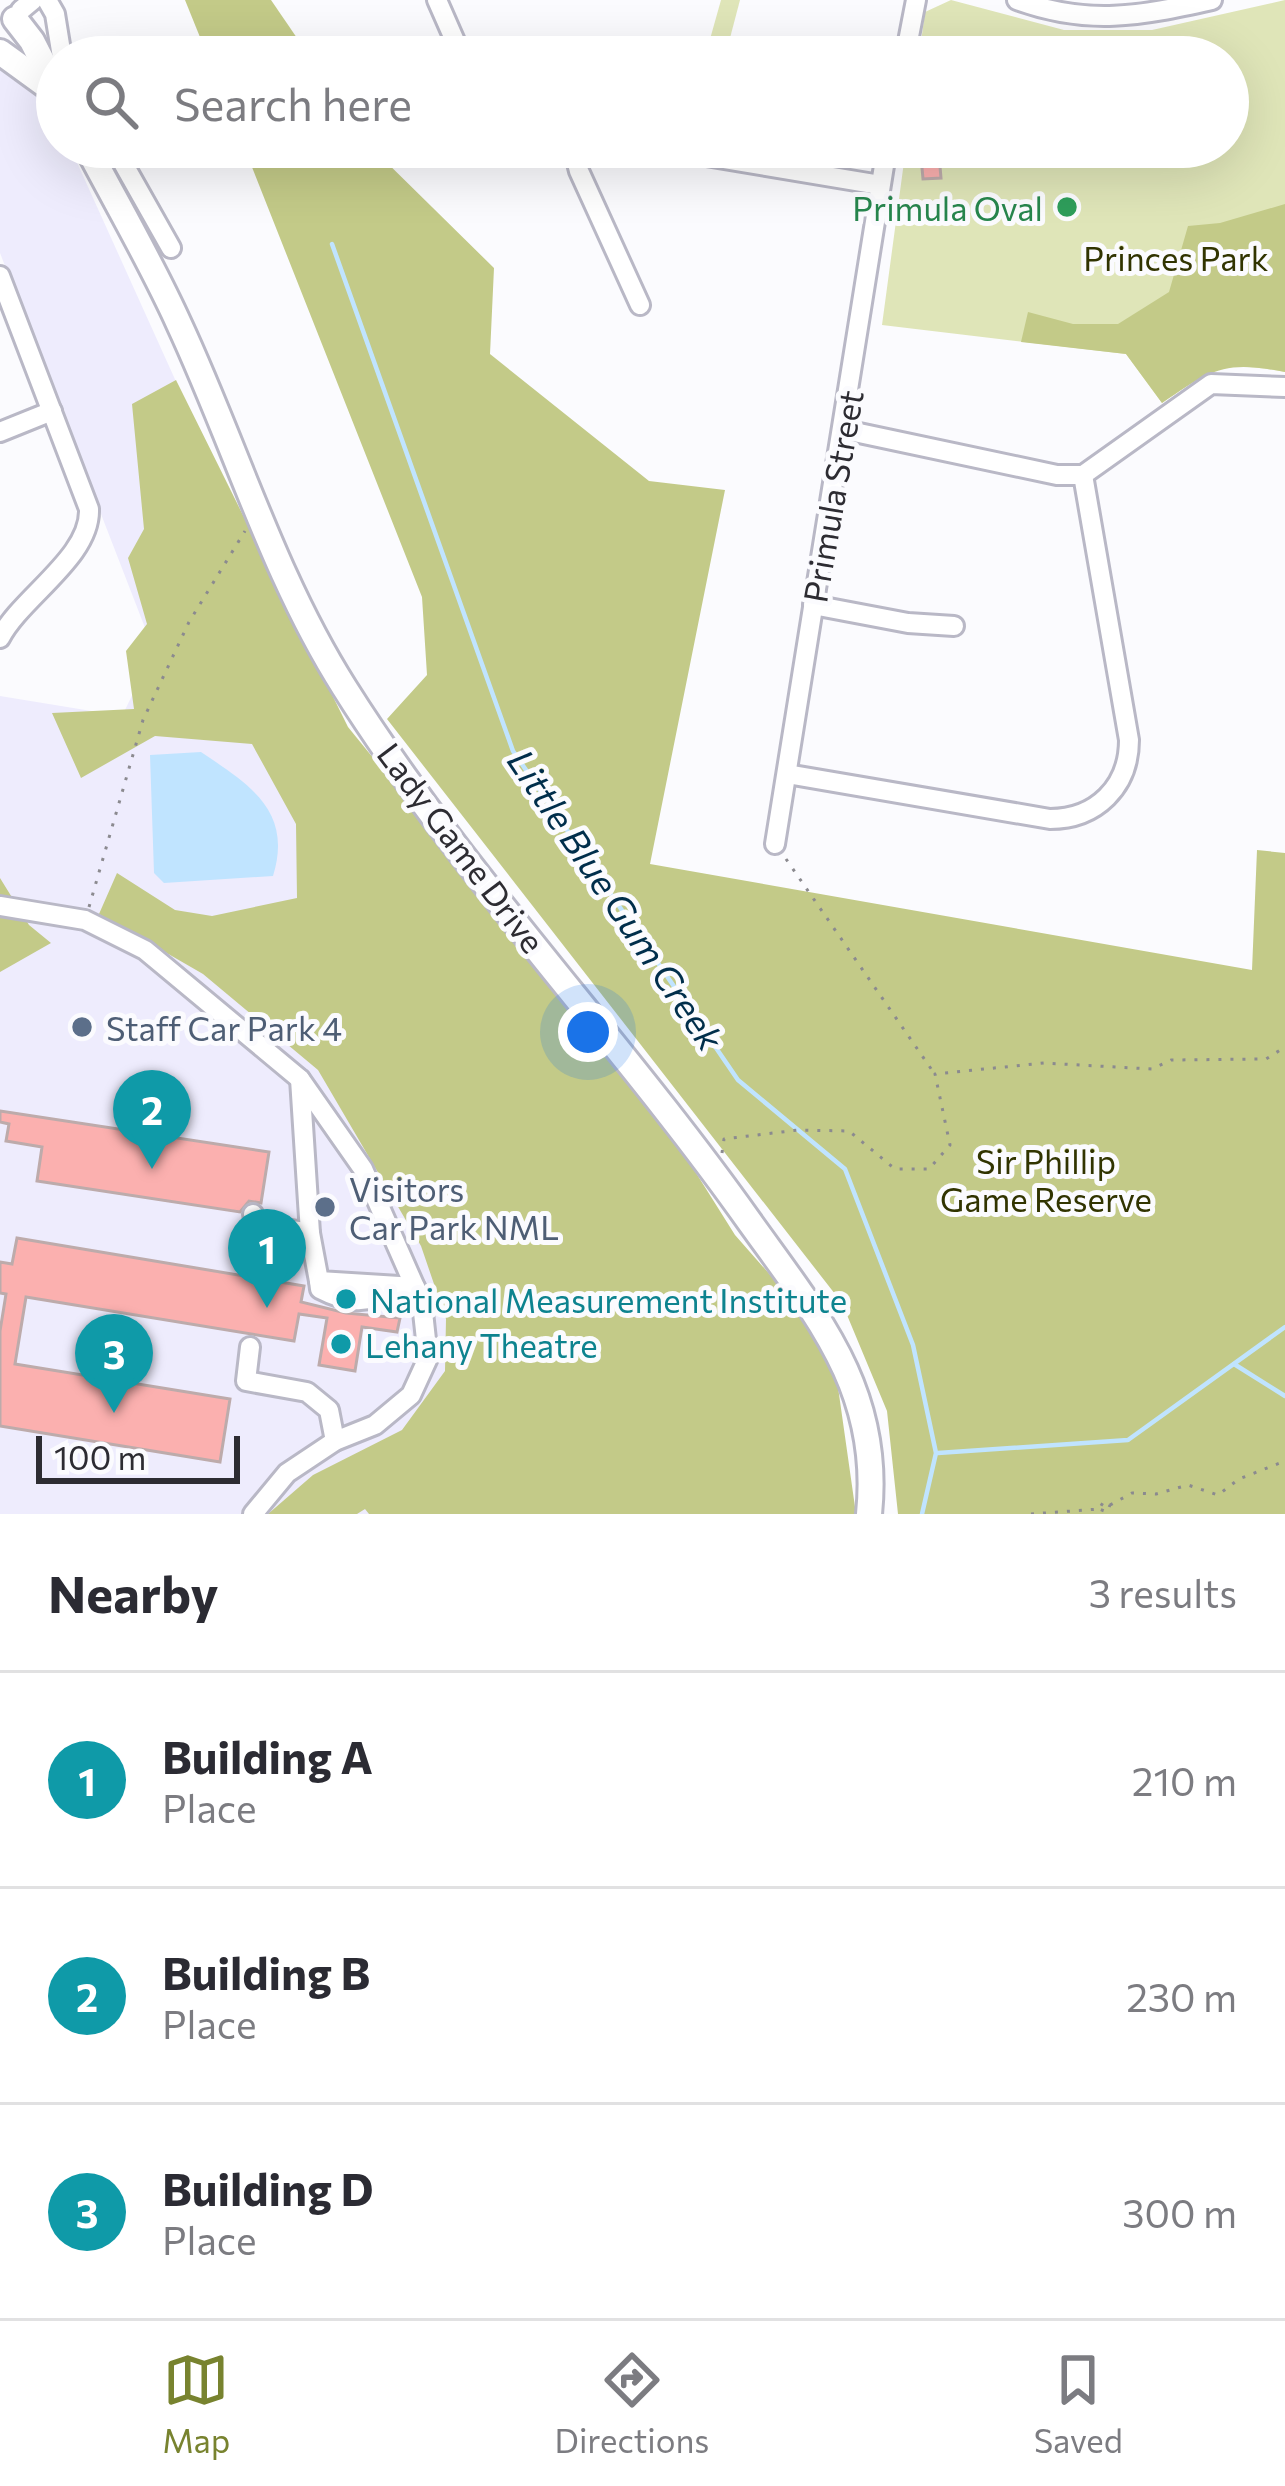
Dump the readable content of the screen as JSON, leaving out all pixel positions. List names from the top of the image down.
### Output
{
  "streets": {
    "main road": ["Lady Game Drive"],
    "street": ["Primula Street"]
  },
  "water": ["Little Blue Gum Creek"],
  "parks": ["Princes Park", "Sir Phillip Game Reserve"],
  "places": [
    "Primula Oval",
    "Staff Car Park 4",
    "Visitors Car Park NML",
    "National Measurement Institute",
    "Lehany Theatre"
  ],
  "scale_bar": "100 m",
  "page": {
    "search": "Search here",
    "pins": ["2", "1", "3"],
    "scale": "100 m",
    "heading": ["Nearby", "3 results"],
    "list": [
      {
        "mark": "1",
        "name": "Building A",
        "note": "Place",
        "value": "210 m"
      },
      {
        "mark": "2",
        "name": "Building B",
        "note": "Place",
        "value": "230 m"
      },
      {
        "mark": "3",
        "name": "Building D",
        "note": "Place",
        "value": "300 m"
      }
    ],
    "nav": ["Map", "Directions", "Saved"]
  }
}
